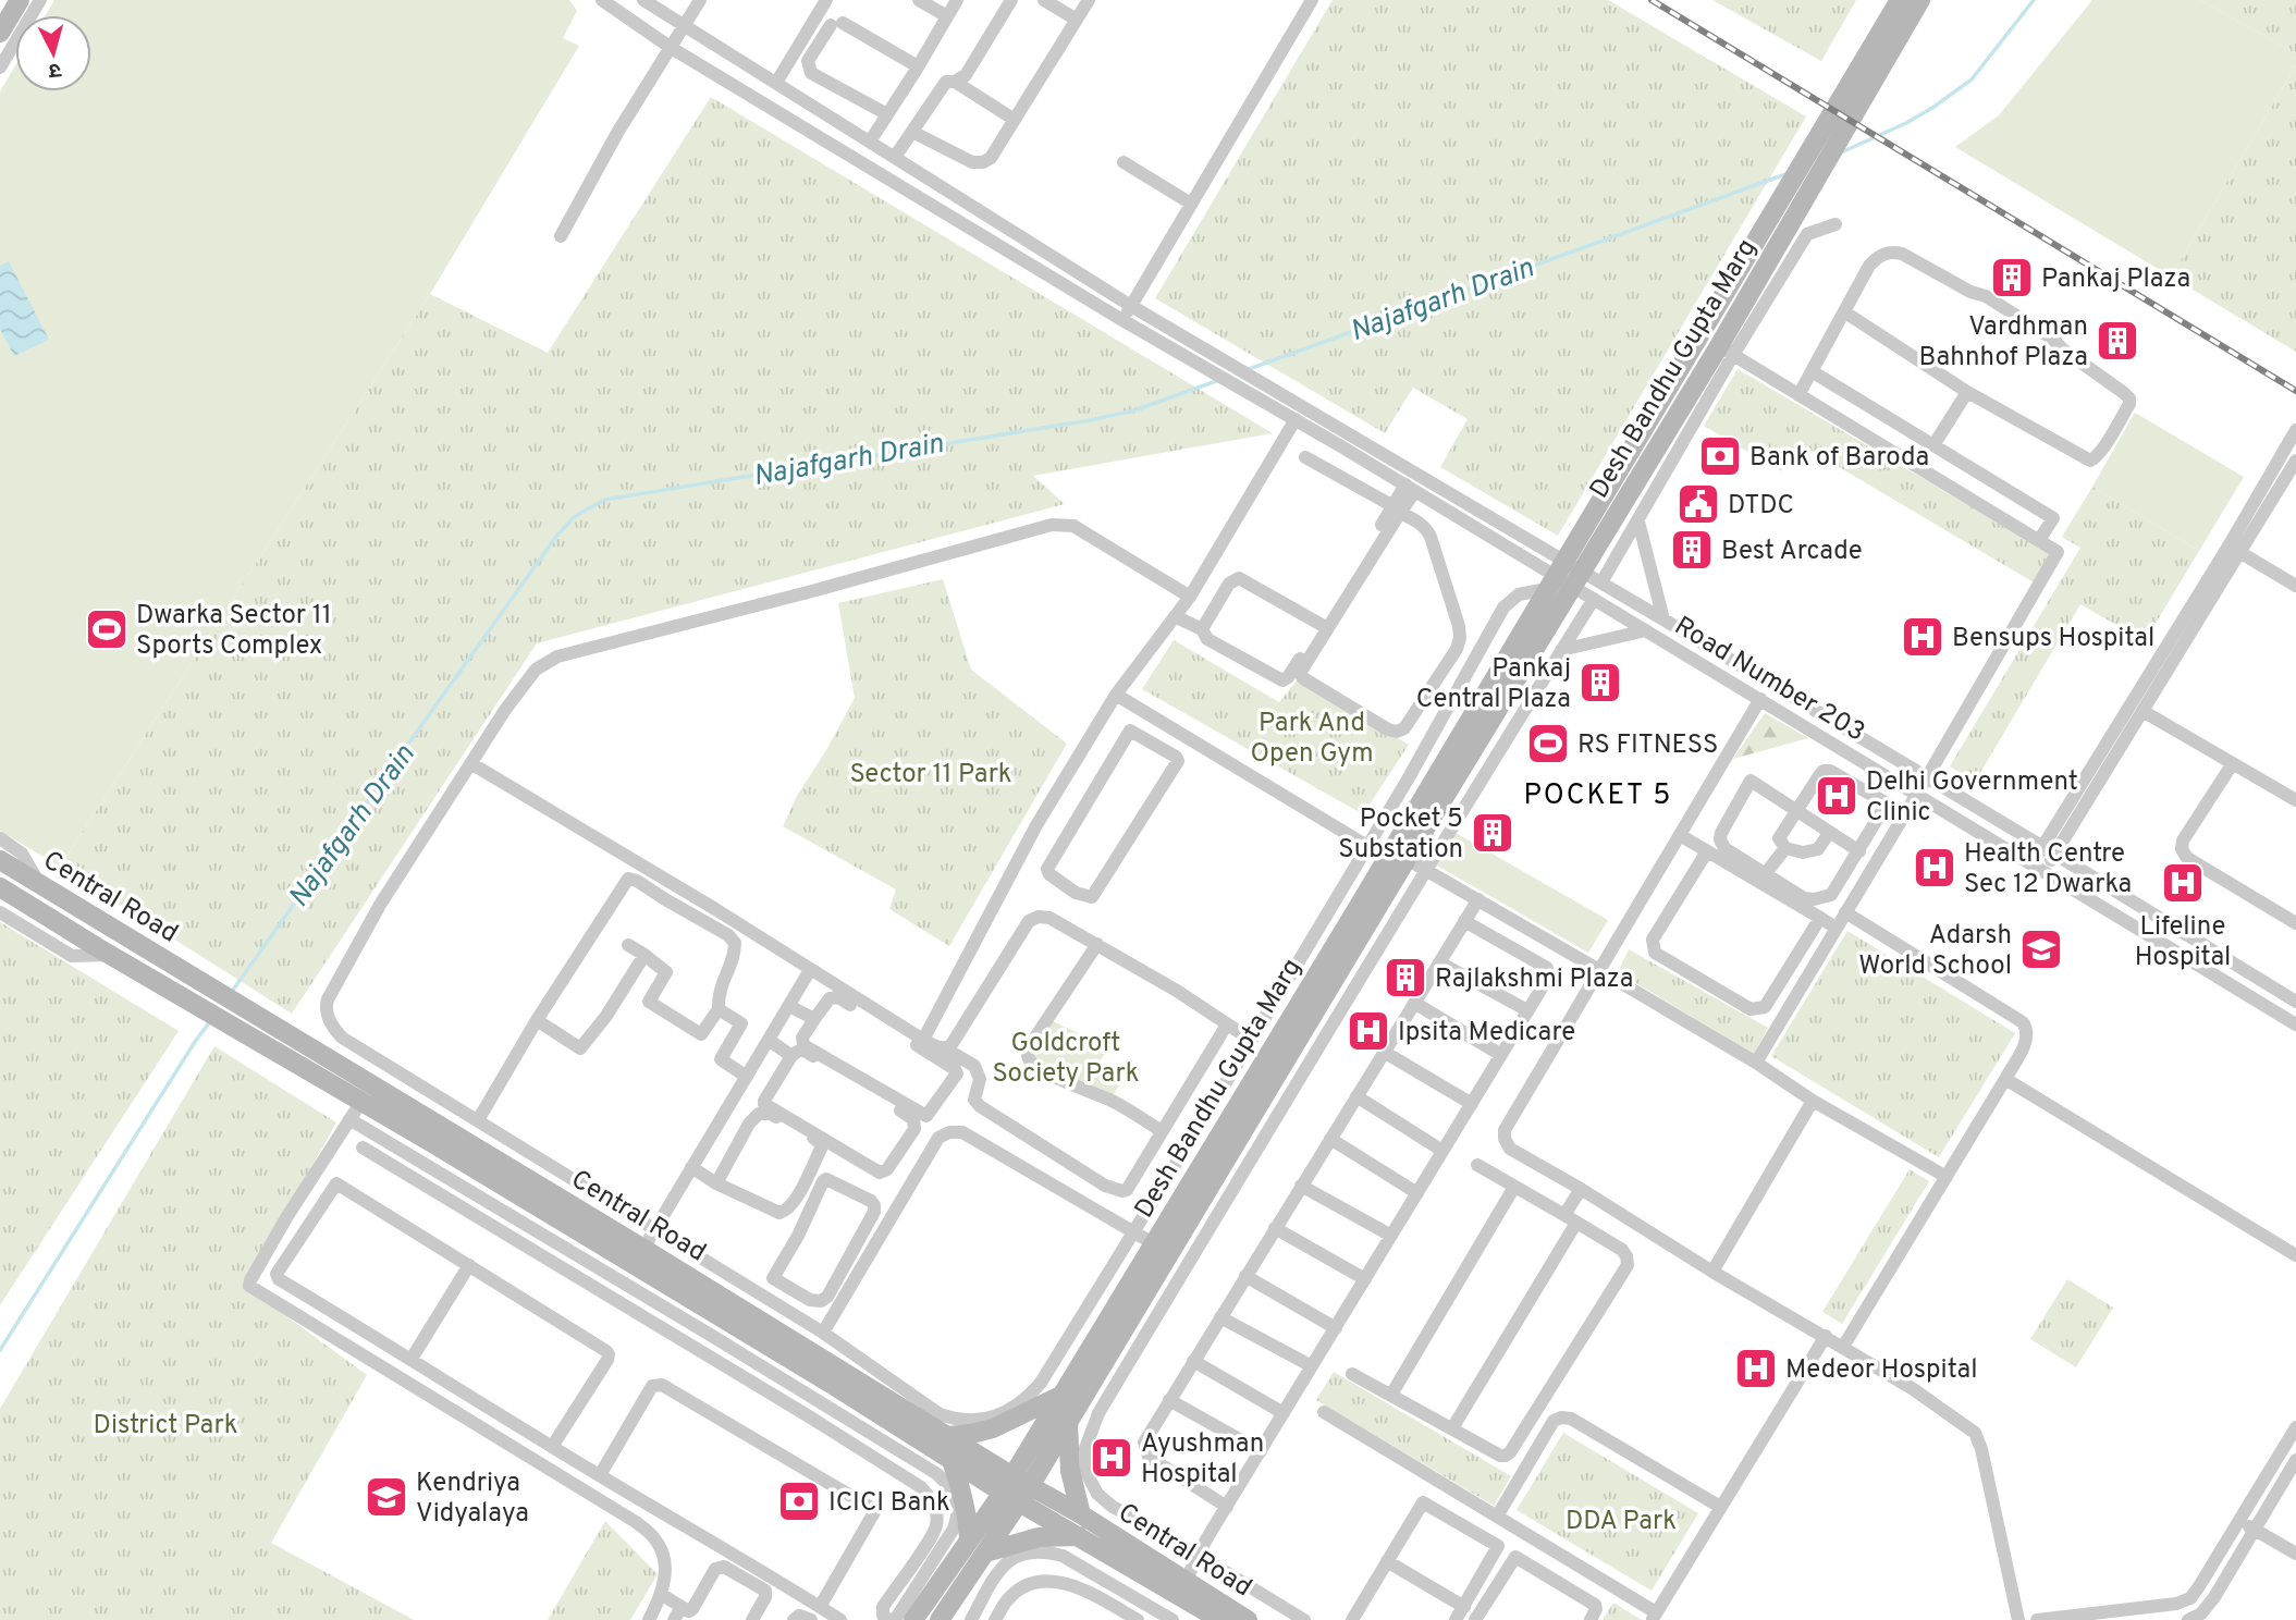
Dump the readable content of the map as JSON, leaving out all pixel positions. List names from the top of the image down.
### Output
{
  "streets": {
    "street": ["Desh Bandhu Gupta Marg", "Road Number 203", "Central Road"]
  },
  "crossings": [
    ["Desh Bandhu Gupta Marg", "Road Number 203"],
    ["Desh Bandhu Gupta Marg", "Central Road"]
  ],
  "districts": ["POCKET 5"],
  "water": ["Najafgarh Drain"],
  "parks": [
    "Park And Open Gym",
    "Sector 11 Park",
    "Goldcroft Society Park",
    "District Park",
    "DDA Park"
  ],
  "places": {
    "building": [
      "Pankaj Plaza",
      "Vardhman Bahnhof Plaza",
      "Best Arcade",
      "Pankaj Central Plaza",
      "Pocket 5 Substation",
      "Rajlakshmi Plaza"
    ],
    "bank": ["Bank of Baroda", "ICICI Bank"],
    "public building": ["DTDC"],
    "sports": ["Dwarka Sector 11 Sports Complex", "RS FITNESS"],
    "hospital": [
      "Bensups Hospital",
      "Delhi Government Clinic",
      "Health Centre Sec 12 Dwarka",
      "Lifeline Hospital",
      "Ipsita Medicare",
      "Medeor Hospital",
      "Ayushman Hospital"
    ],
    "school or university": ["Adarsh World School", "Kendriya Vidyalaya"]
  },
  "north": "bottom"
}
